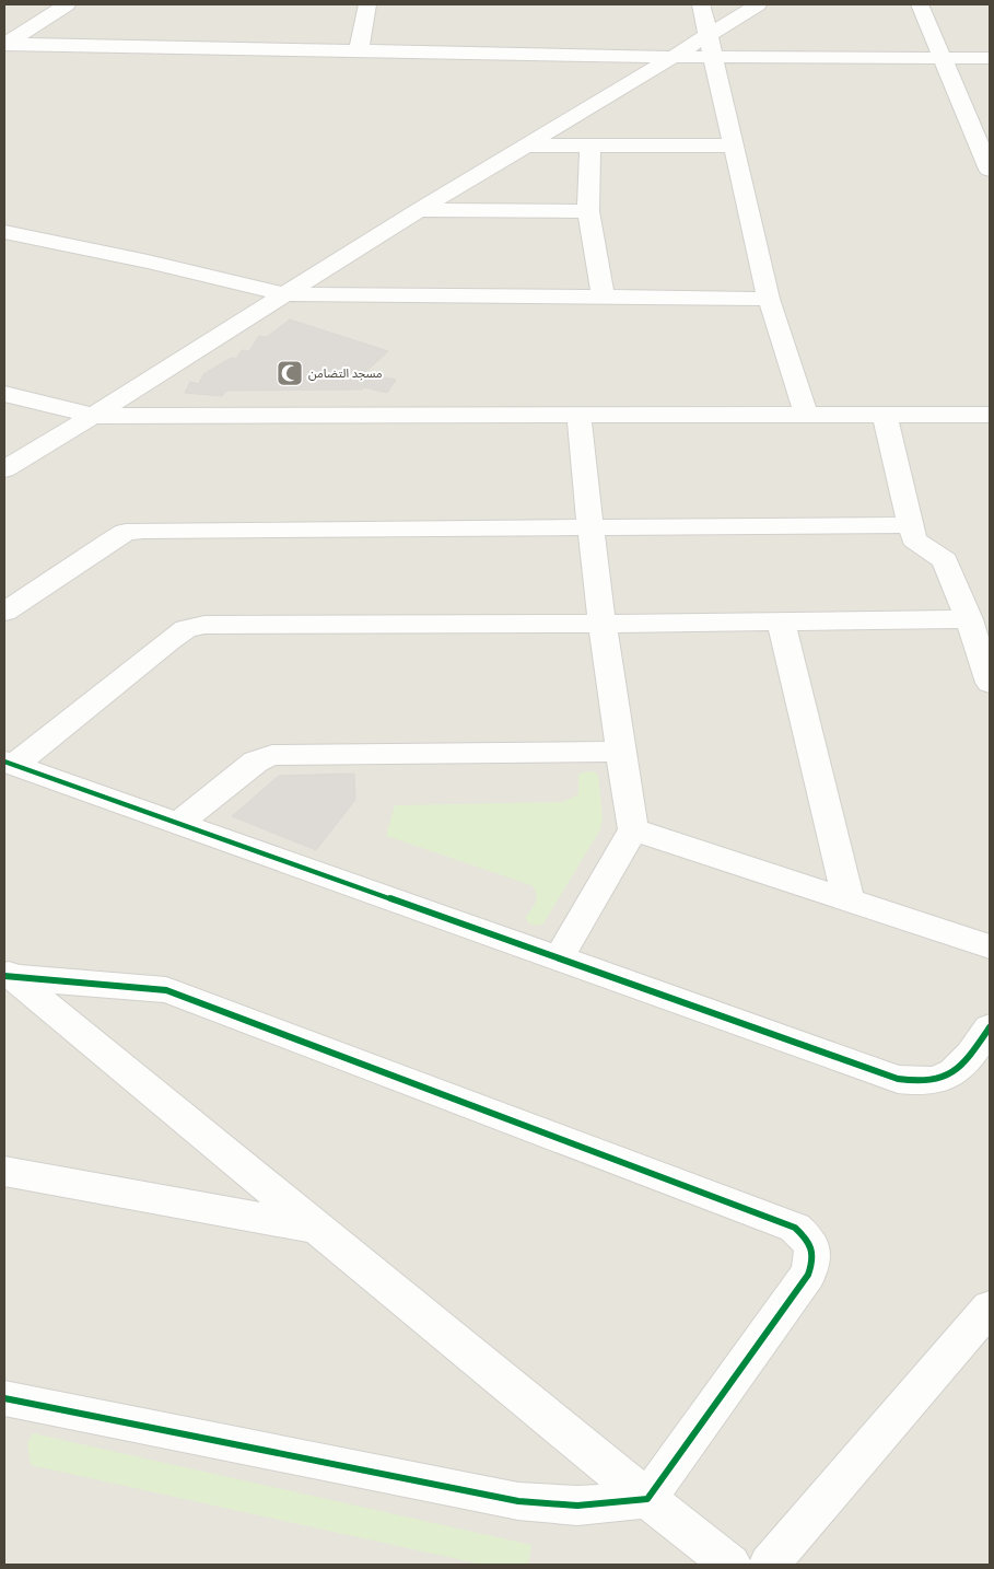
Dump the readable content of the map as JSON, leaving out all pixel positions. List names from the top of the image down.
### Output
{
  "places": {
    "mosque": ["مسجد التضامن"]
  }
}
